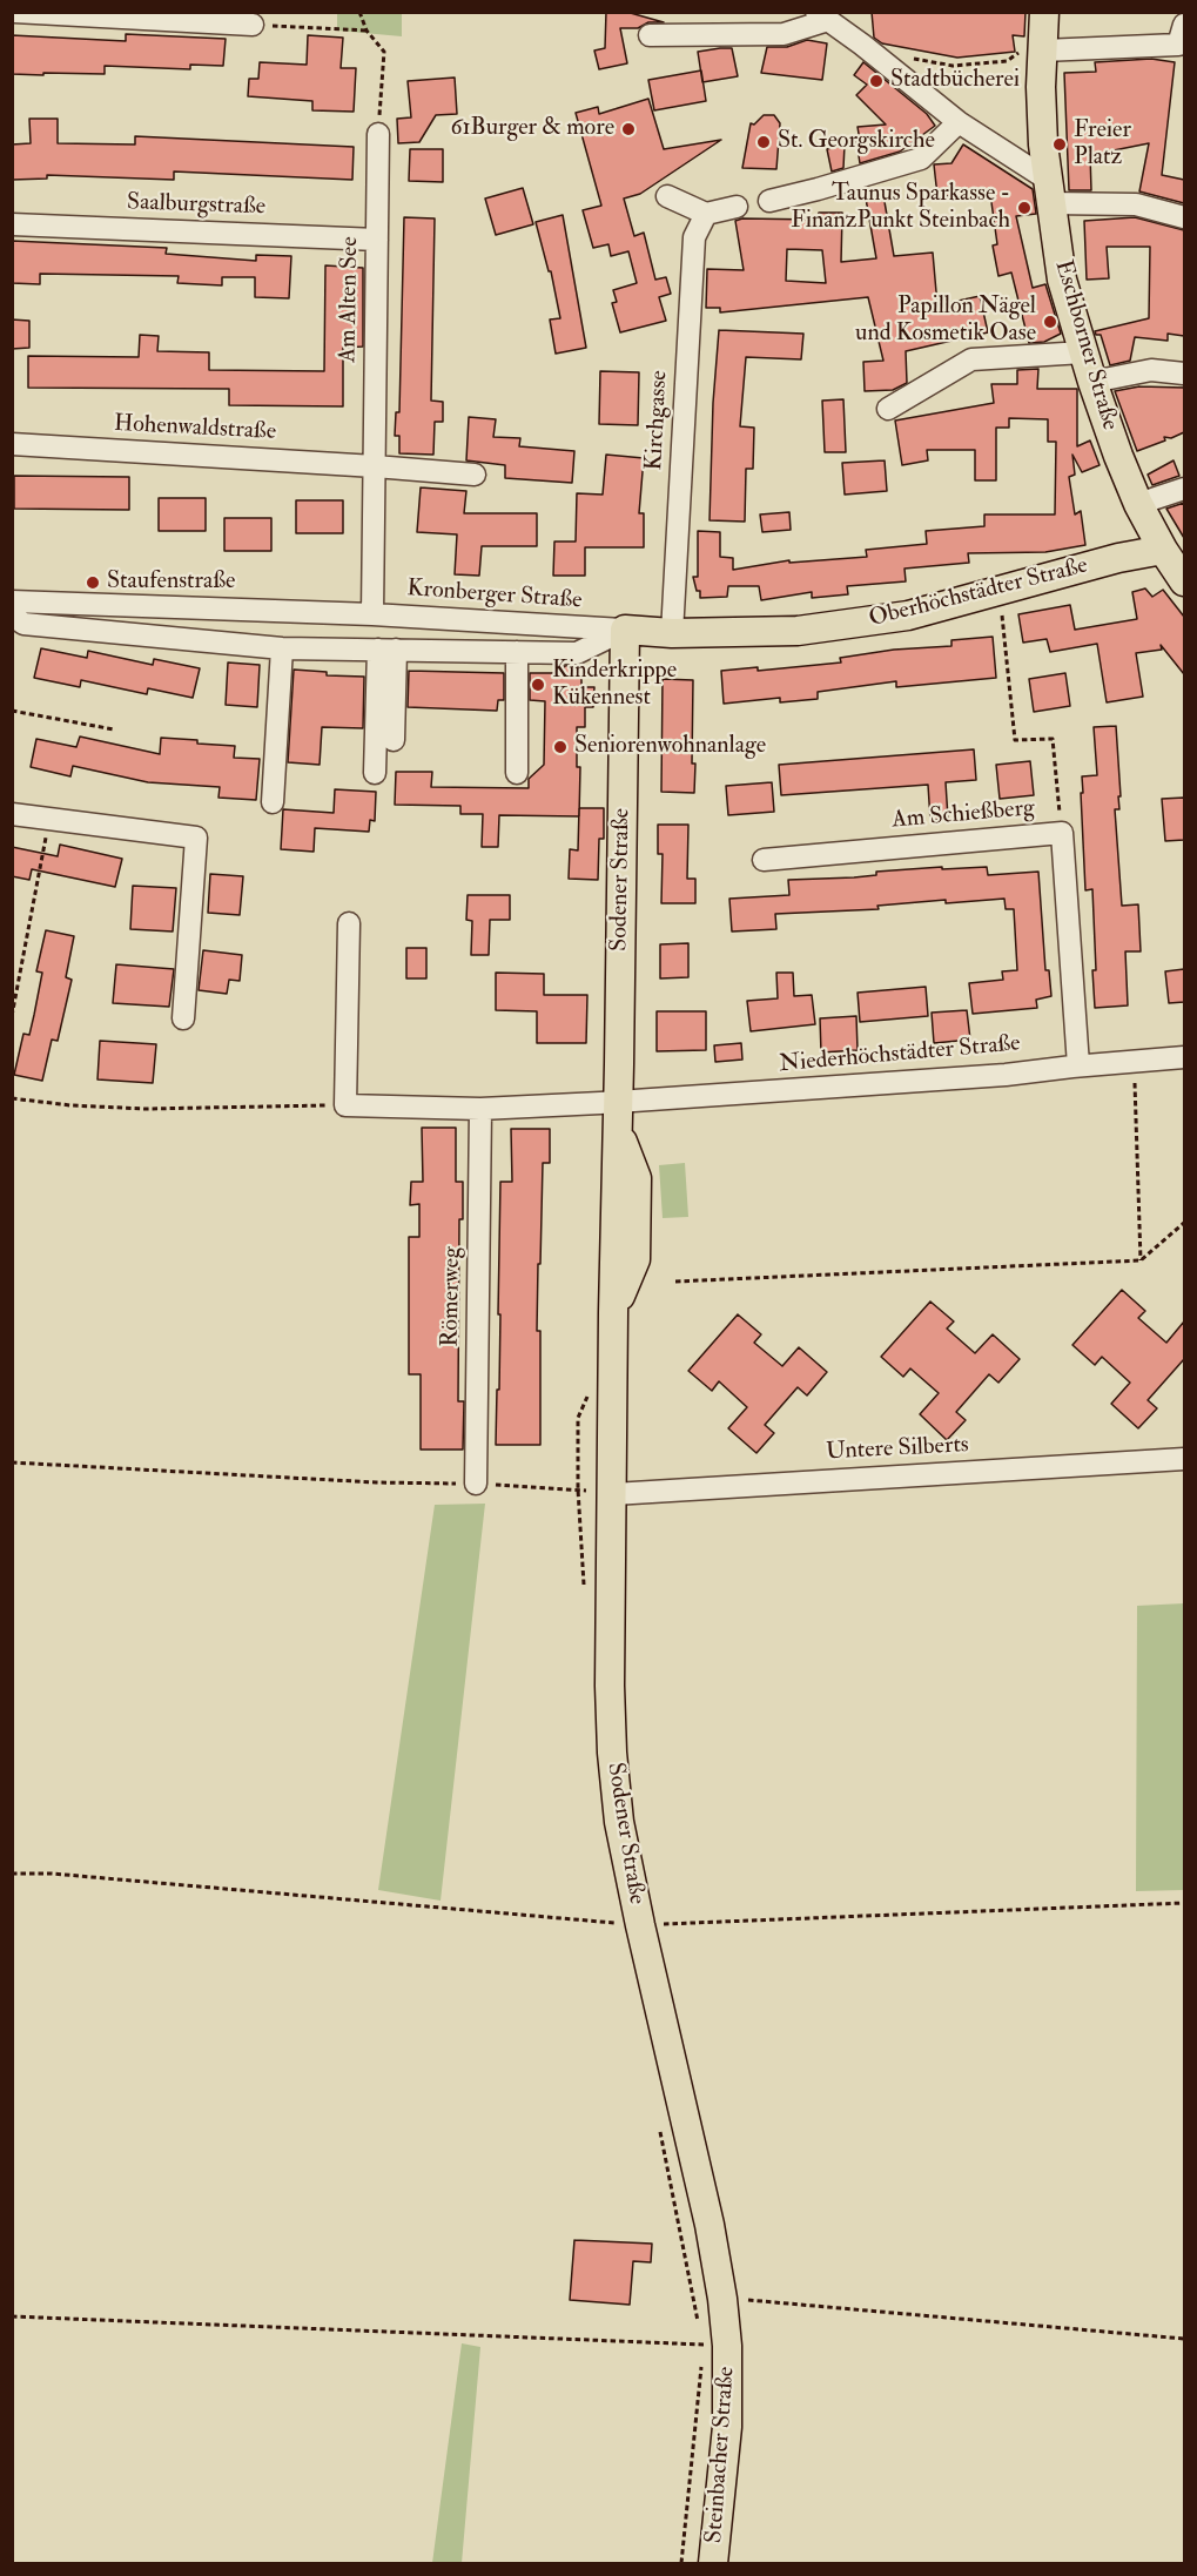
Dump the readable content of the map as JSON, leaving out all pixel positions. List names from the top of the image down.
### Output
{
  "streets": {
    "main road": [
      "Eschborner Straße",
      "Oberhöchstädter Straße",
      "Sodener Straße",
      "Steinbacher Straße"
    ],
    "street": [
      "Saalburgstraße",
      "Am Alten See",
      "Kirchgasse",
      "Hohenwaldstraße",
      "Kronberger Straße",
      "Am Schießberg",
      "Niederhöchstädter Straße",
      "Römerweg",
      "Untere Silberts"
    ]
  },
  "crossings": [
    ["Saalburgstraße", "Am Alten See"],
    ["Am Alten See", "Hohenwaldstraße"],
    ["Am Alten See", "Kronberger Straße"],
    ["Eschborner Straße", "Oberhöchstädter Straße"],
    ["Kirchgasse", "Oberhöchstädter Straße"],
    ["Oberhöchstädter Straße", "Kronberger Straße"],
    ["Oberhöchstädter Straße", "Sodener Straße"],
    ["Kronberger Straße", "Sodener Straße"],
    ["Am Schießberg", "Niederhöchstädter Straße"],
    ["Sodener Straße", "Niederhöchstädter Straße"],
    ["Sodener Straße", "Untere Silberts"],
    ["Sodener Straße", "Steinbacher Straße"],
    ["Niederhöchstädter Straße", "Römerweg"]
  ],
  "places": [
    "Stadtbücherei",
    "61Burger & more",
    "St. Georgskirche",
    "Freier Platz",
    "Taunus Sparkasse - FinanzPunkt Steinbach",
    "Papillon Nägel und Kosmetik Oase",
    "Staufenstraße",
    "Kinderkrippe Kükennest",
    "Seniorenwohnanlage"
  ]
}
